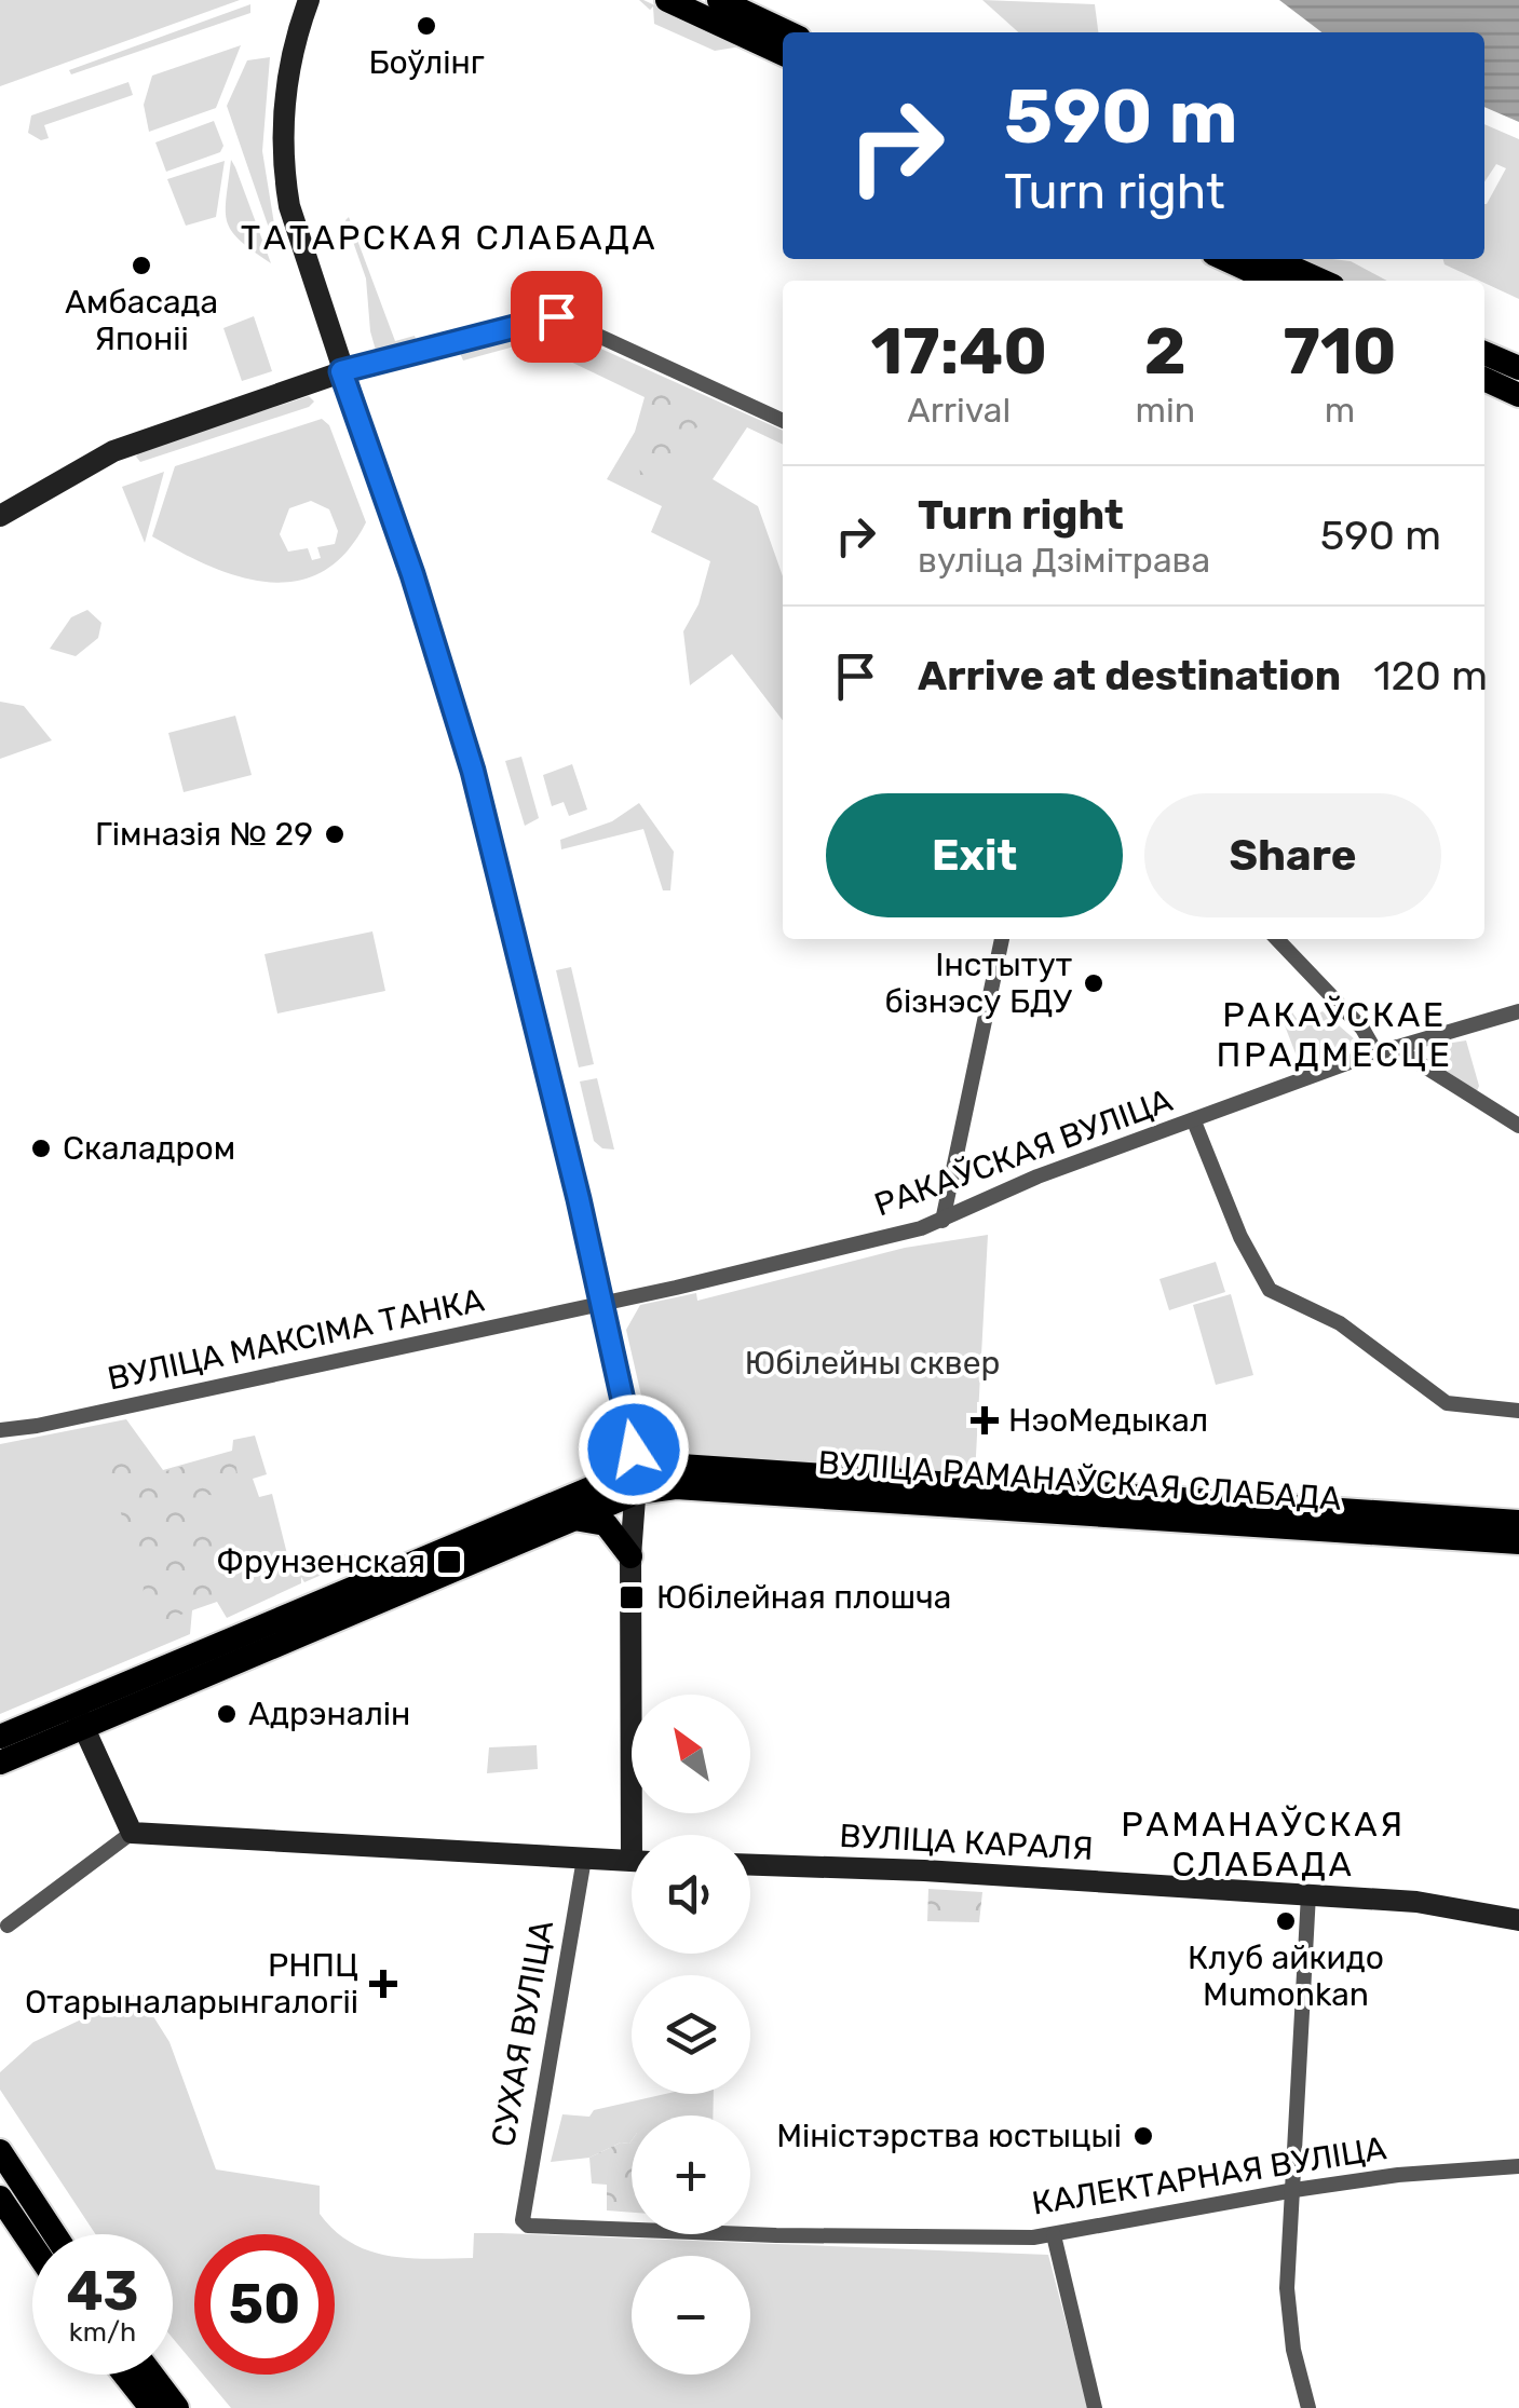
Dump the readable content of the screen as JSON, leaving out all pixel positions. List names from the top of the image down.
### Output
{
  "streets": {
    "main road": ["ВУЛІЦА РАМАНАЎСКАЯ СЛАБАДА", "ВУЛІЦА КАРАЛЯ"],
    "street": [
      "РАКАЎСКАЯ ВУЛІЦА",
      "ВУЛІЦА МАКСІМА ТАНКА",
      "СУХАЯ ВУЛІЦА",
      "КАЛЕКТАРНАЯ ВУЛІЦА"
    ]
  },
  "crossings": [
    ["РАКАЎСКАЯ ВУЛІЦА", "ВУЛІЦА МАКСІМА ТАНКА"],
    ["СУХАЯ ВУЛІЦА", "КАЛЕКТАРНАЯ ВУЛІЦА"]
  ],
  "districts": ["ТАТАРСКАЯ СЛАБАДА", "РАКАЎСКАЕ ПРАДМЕСЦЕ", "РАМАНАЎСКАЯ СЛАБАДА"],
  "parks": ["Юбілейны сквер"],
  "places": {
    "other": [
      "Боўлінг",
      "Амбасада Японіі",
      "Гімназія № 29",
      "Інстытут бізнэсу БДУ",
      "Скаладром",
      "Адрэналін",
      "Клуб айкидо Mumonkan",
      "Міністэрства юстыцыі"
    ],
    "health": ["НэоМедыкал", "РНПЦ Отарыналарынгалогіі"],
    "transit": ["Фрунзенская", "Юбілейная плошча"]
  },
  "north": "top left",
  "page": {
    "turn": ["590 m", "Turn right"],
    "eta": [
      "17:40",
      "Arrival",
      "2",
      "min",
      "710",
      "m"
    ],
    "list": [
      {
        "name": "Turn right",
        "note": "вуліца Дзімітрава",
        "value": "590 m"
      },
      {
        "name": "Arrive at destination",
        "value": "120 m"
      }
    ],
    "buttons": ["Exit", "Share"],
    "map_buttons": ["+", "−"],
    "speed": "43 km/h",
    "limit": "50"
  }
}
